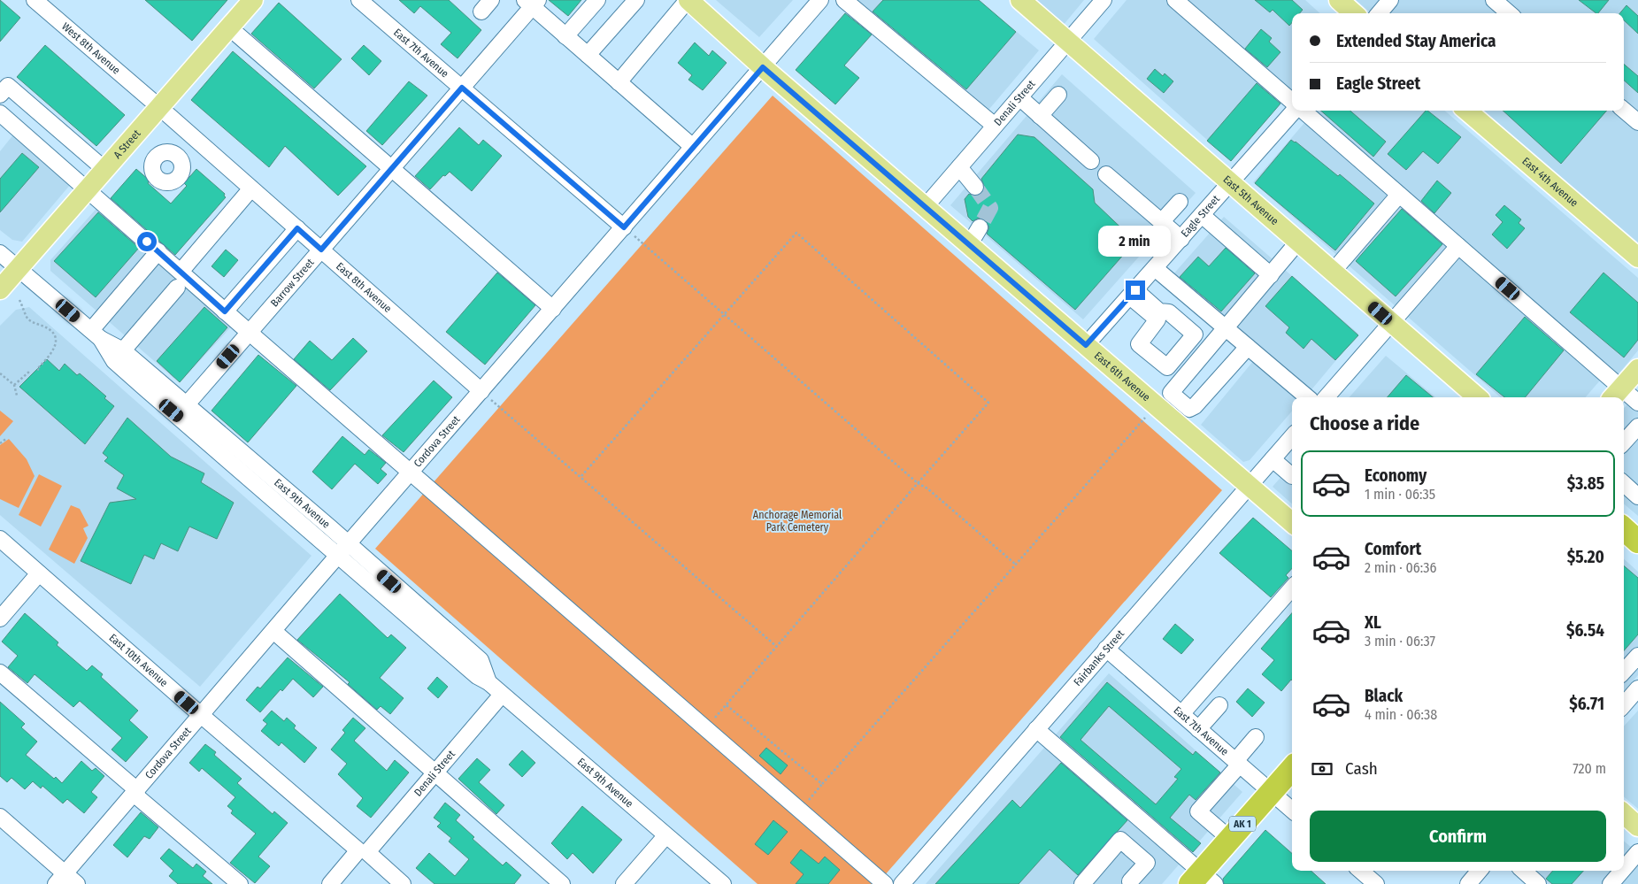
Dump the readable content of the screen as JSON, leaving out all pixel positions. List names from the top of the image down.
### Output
{
  "streets": {
    "highway": ["AK 1"],
    "main road": [
      "A Street",
      "East 4th Avenue",
      "East 5th Avenue",
      "East 6th Avenue"
    ],
    "street": [
      "West 8th Avenue",
      "East 7th Avenue",
      "Denali Street",
      "Eagle Street",
      "Barrow Street",
      "East 8th Avenue",
      "Cordova Street",
      "East 9th Avenue",
      "Fairbanks Street",
      "East 10th Avenue"
    ]
  },
  "crossings": [
    ["West 8th Avenue", "A Street"],
    ["West 8th Avenue", "East 8th Avenue"],
    ["East 7th Avenue", "Barrow Street"],
    ["East 7th Avenue", "Cordova Street"],
    ["East 7th Avenue", "Fairbanks Street"],
    ["East 7th Avenue", "AK 1"],
    ["Denali Street", "East 5th Avenue"],
    ["Denali Street", "East 6th Avenue"],
    ["Denali Street", "East 9th Avenue"],
    ["Denali Street", "East 10th Avenue"],
    ["A Street", "East 8th Avenue"],
    ["A Street", "East 9th Avenue"],
    ["East 5th Avenue", "Eagle Street"],
    ["Eagle Street", "East 6th Avenue"],
    ["Barrow Street", "East 8th Avenue"],
    ["Barrow Street", "East 9th Avenue"],
    ["East 8th Avenue", "Cordova Street"],
    ["East 6th Avenue", "Cordova Street"],
    ["East 6th Avenue", "Fairbanks Street"],
    ["Cordova Street", "East 9th Avenue"],
    ["Cordova Street", "East 10th Avenue"]
  ],
  "parks": ["Anchorage Memorial Park Cemetery"],
  "page": {
    "banner": ["Extended Stay America", "Eagle Street"],
    "bubble": "2 min",
    "heading": "Choose a ride",
    "list": [
      {
        "name": "Economy",
        "note": "1 min · 06:35",
        "value": "$3.85"
      },
      {
        "name": "Comfort",
        "note": "2 min · 06:36",
        "value": "$5.20"
      },
      {
        "name": "XL",
        "note": "3 min · 06:37",
        "value": "$6.54"
      },
      {
        "name": "Black",
        "note": "4 min · 06:38",
        "value": "$6.71"
      }
    ],
    "pay": ["Cash", "720 m"],
    "buttons": "Confirm"
  }
}
